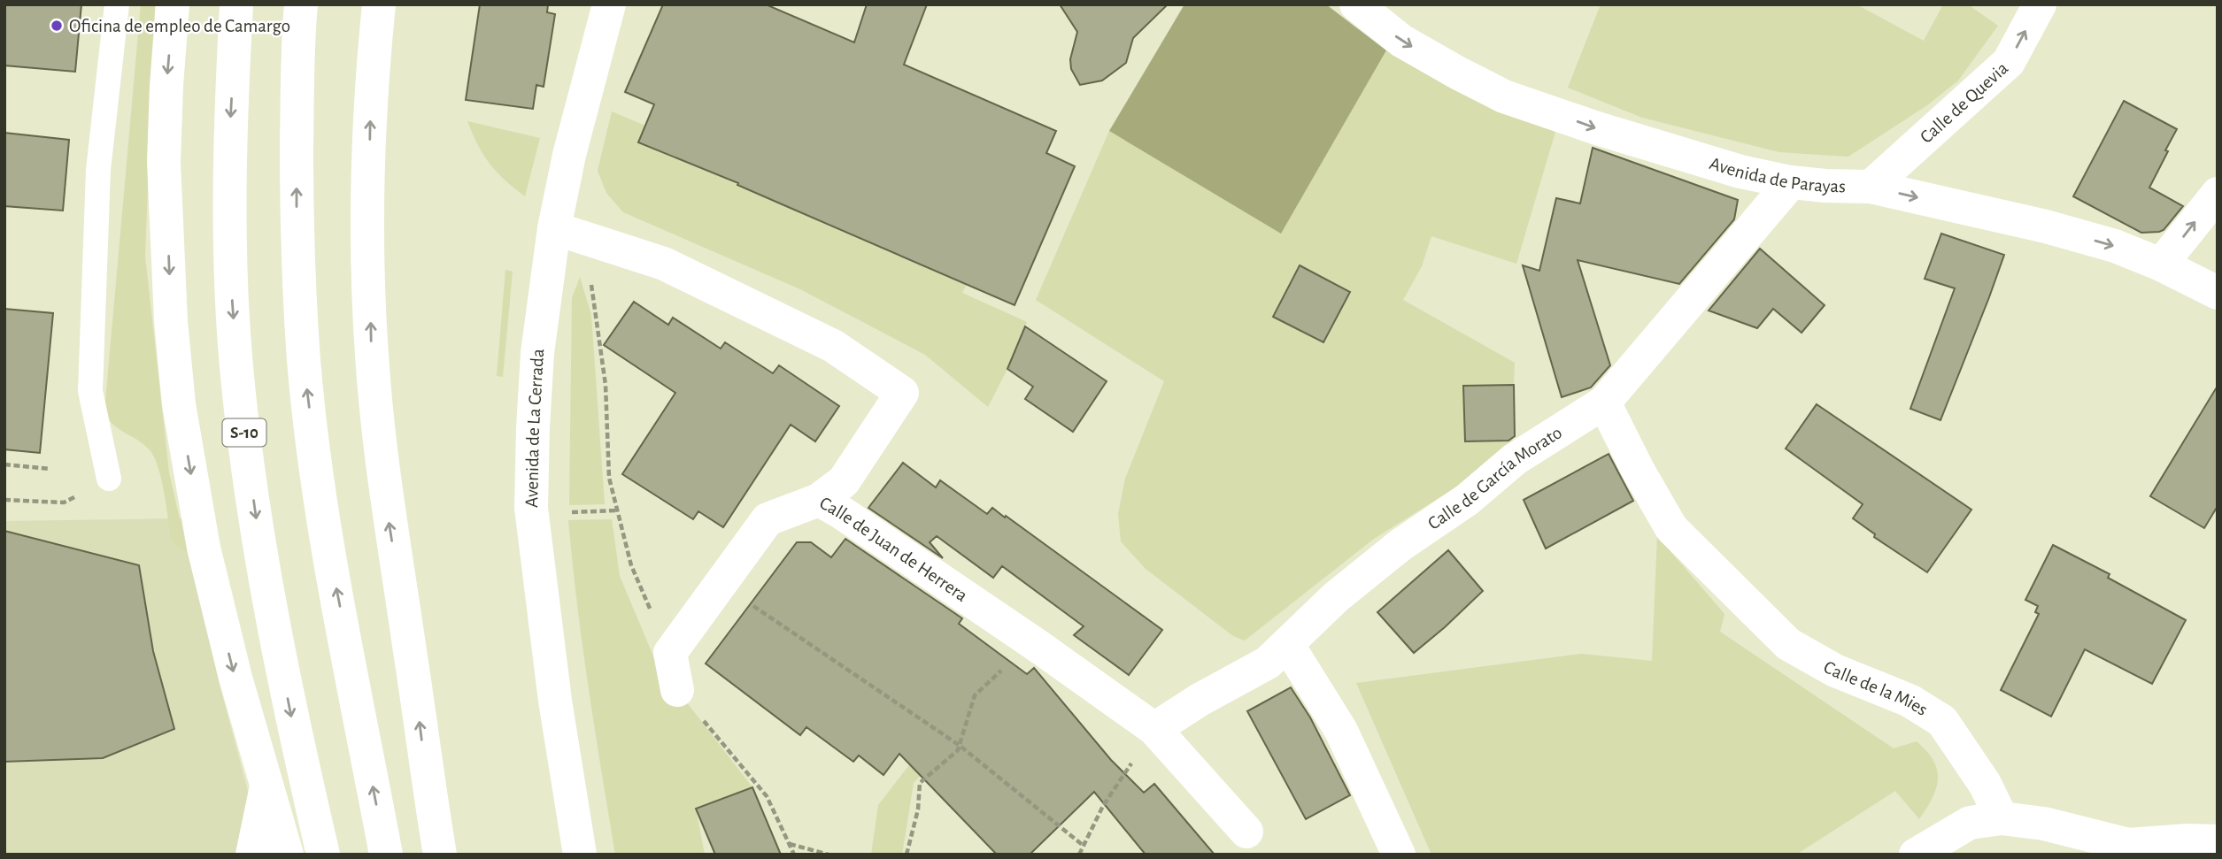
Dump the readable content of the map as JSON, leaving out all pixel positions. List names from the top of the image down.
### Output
{
  "streets": {
    "main road": [
      "Calle de Quevia",
      "Avenida de Parayas",
      "Avenida de La Cerrada",
      "S-10",
      "Calle de García Morato",
      "Calle de Juan de Herrera",
      "Calle de la Mies"
    ]
  },
  "crossings": [
    ["Calle de Quevia", "Avenida de Parayas"],
    ["Avenida de Parayas", "Calle de García Morato"],
    ["Avenida de La Cerrada", "Calle de Juan de Herrera"],
    ["Calle de García Morato", "Calle de Juan de Herrera"],
    ["Calle de García Morato", "Calle de la Mies"]
  ],
  "one_way": ["Avenida de Parayas"],
  "places": ["Oficina de empleo de Camargo"]
}
